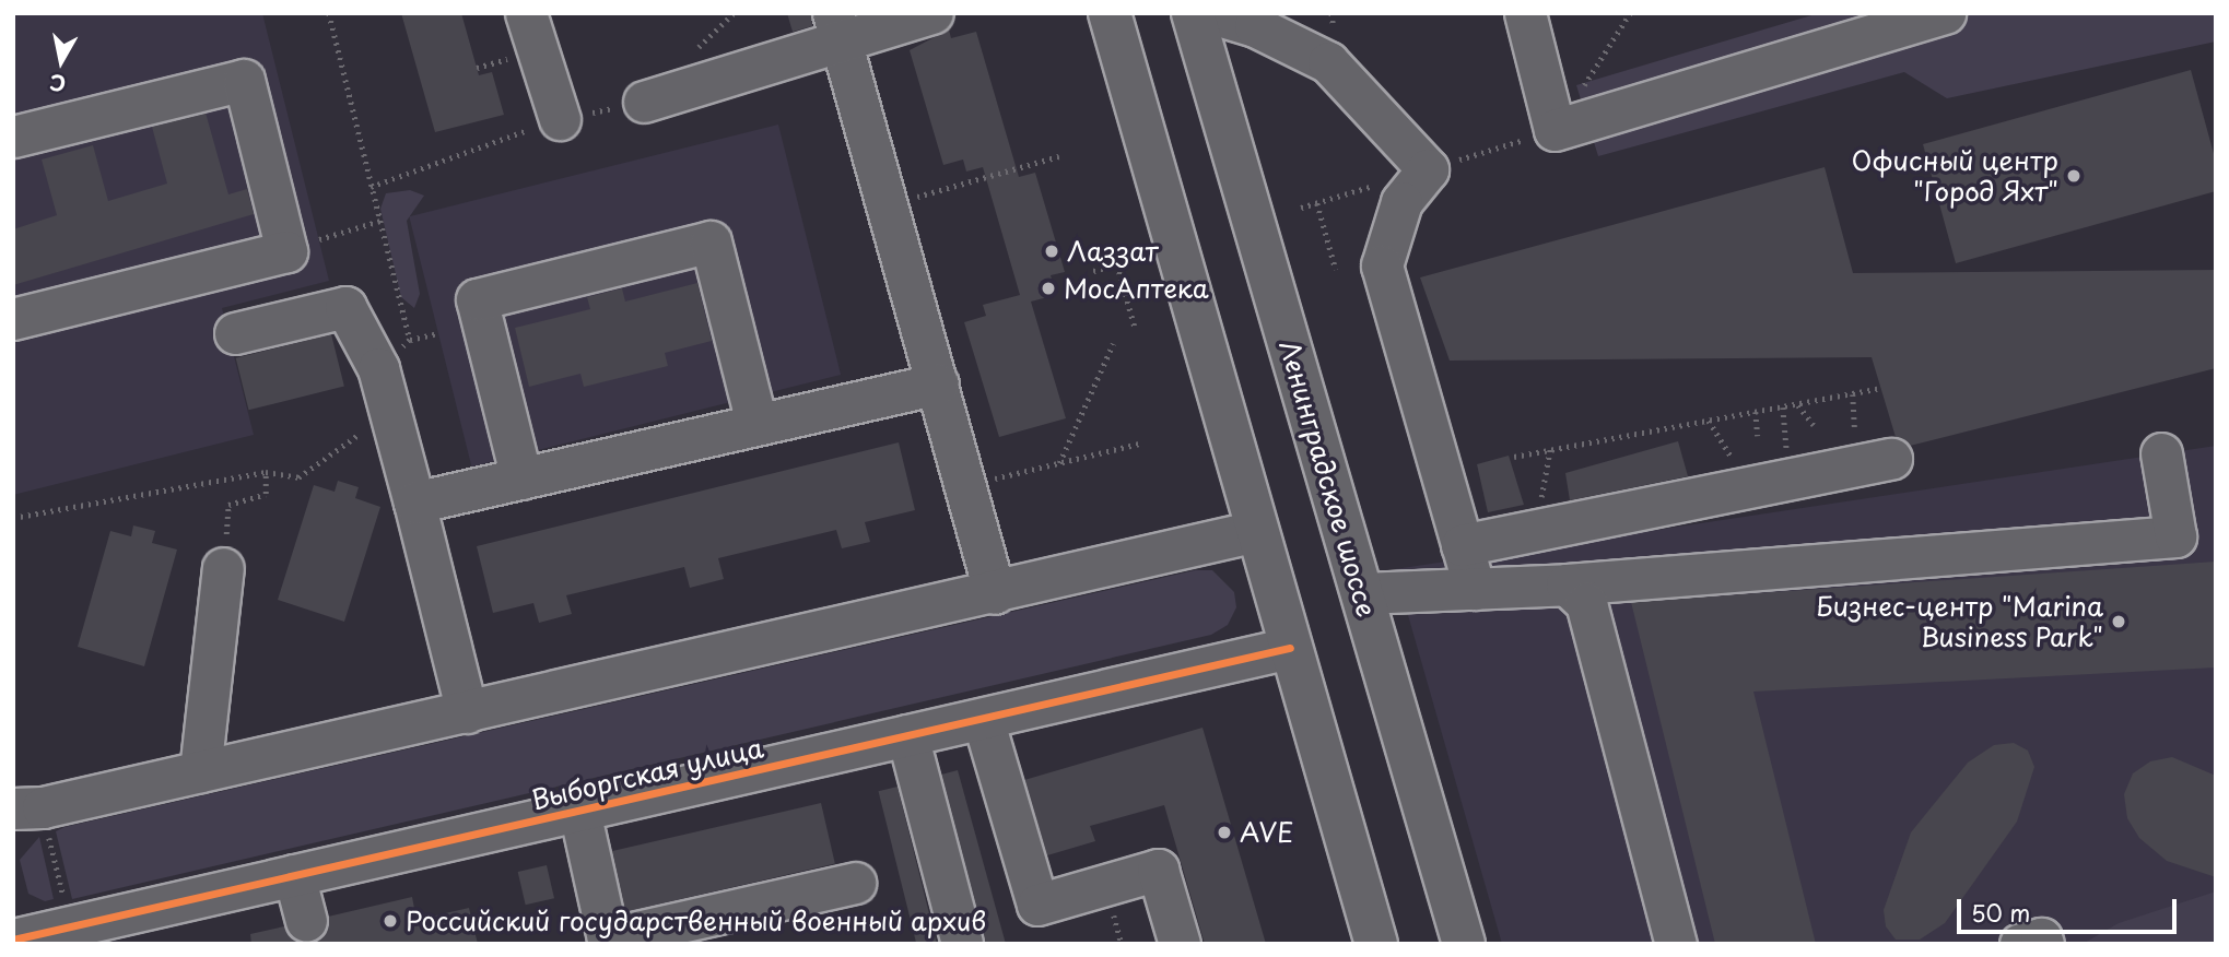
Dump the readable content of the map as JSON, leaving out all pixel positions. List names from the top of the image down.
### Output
{
  "streets": {
    "main road": ["Ленинградское шоссе"],
    "street": ["Выборгская улица"]
  },
  "places": [
    "Офисный центр \"Город Яхт\"",
    "Лаззат",
    "МосАптека",
    "Бизнес-центр \"Marina Business Park\"",
    "AVE",
    "Российский государственный военный архив"
  ],
  "scale_bar": "50 m",
  "north": "bottom"
}
